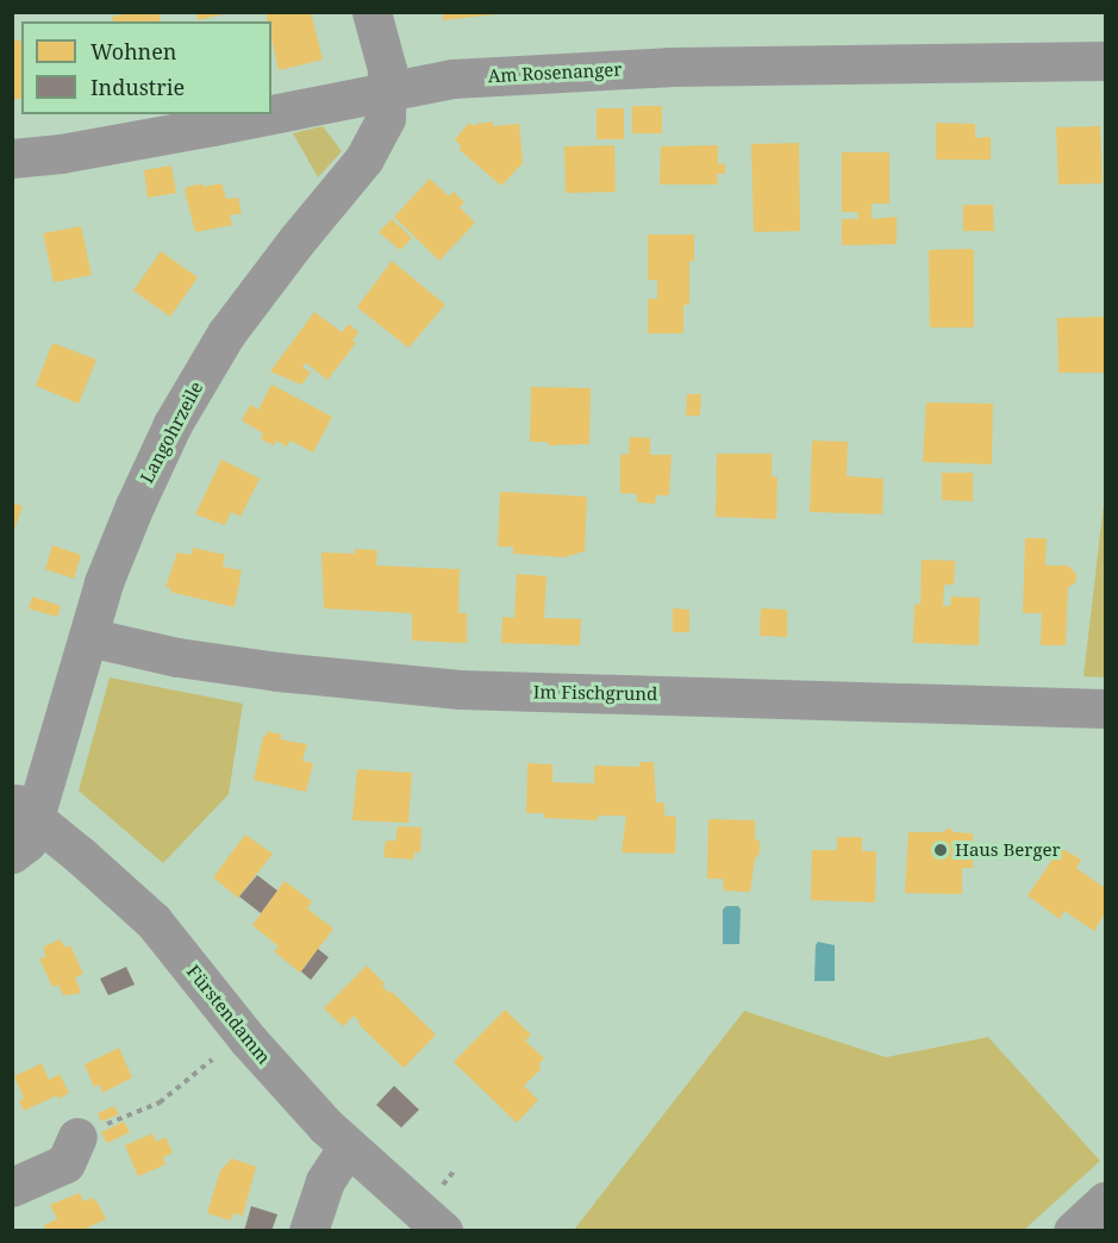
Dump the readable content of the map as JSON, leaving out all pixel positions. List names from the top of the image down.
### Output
{
  "streets": {
    "street": [
      "Am Rosenanger",
      "Langohrzeile",
      "Im Fischgrund",
      "Fürstendamm"
    ]
  },
  "crossings": [
    ["Am Rosenanger", "Langohrzeile"],
    ["Langohrzeile", "Im Fischgrund"],
    ["Langohrzeile", "Fürstendamm"]
  ],
  "places": ["Haus Berger"],
  "legend": ["Wohnen", "Industrie"]
}
